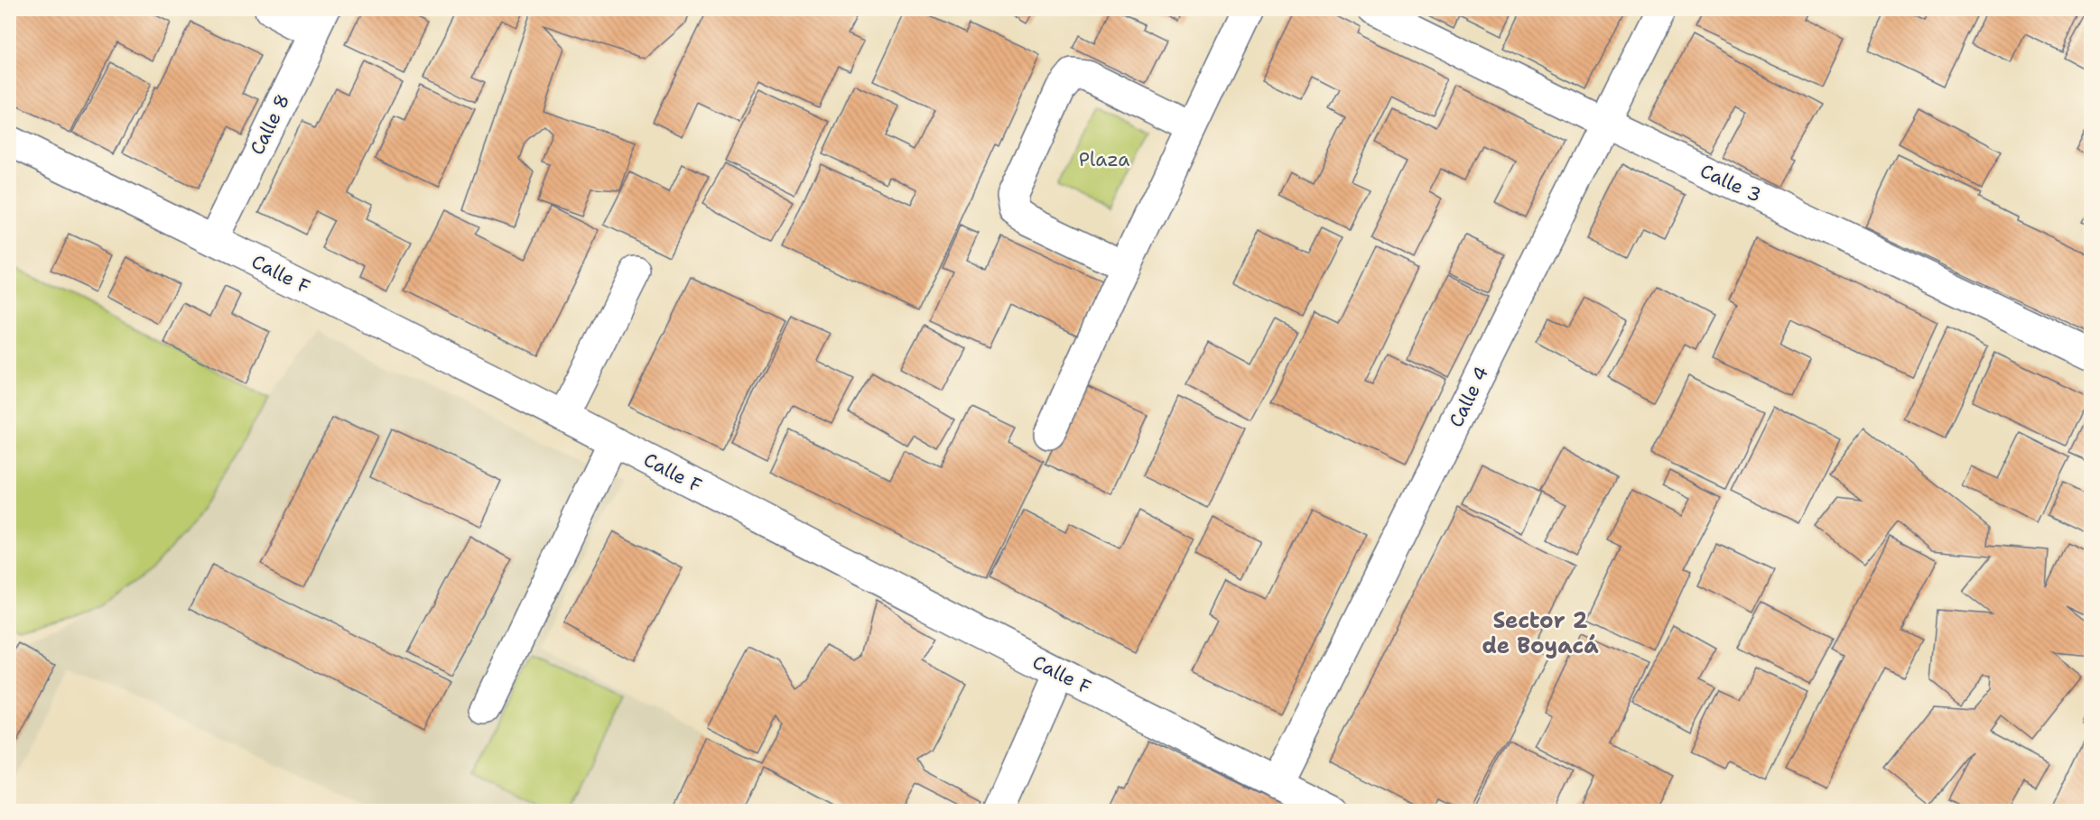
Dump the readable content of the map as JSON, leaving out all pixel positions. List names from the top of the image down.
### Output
{
  "streets": {
    "street": [
      "Calle 8",
      "Calle 3",
      "Calle F",
      "Calle 4"
    ]
  },
  "crossings": [
    ["Calle 8", "Calle F"],
    ["Calle 3", "Calle 4"],
    ["Calle F", "Calle 4"]
  ],
  "districts": ["Sector 2 de Boyacá"],
  "parks": ["Plaza"]
}
